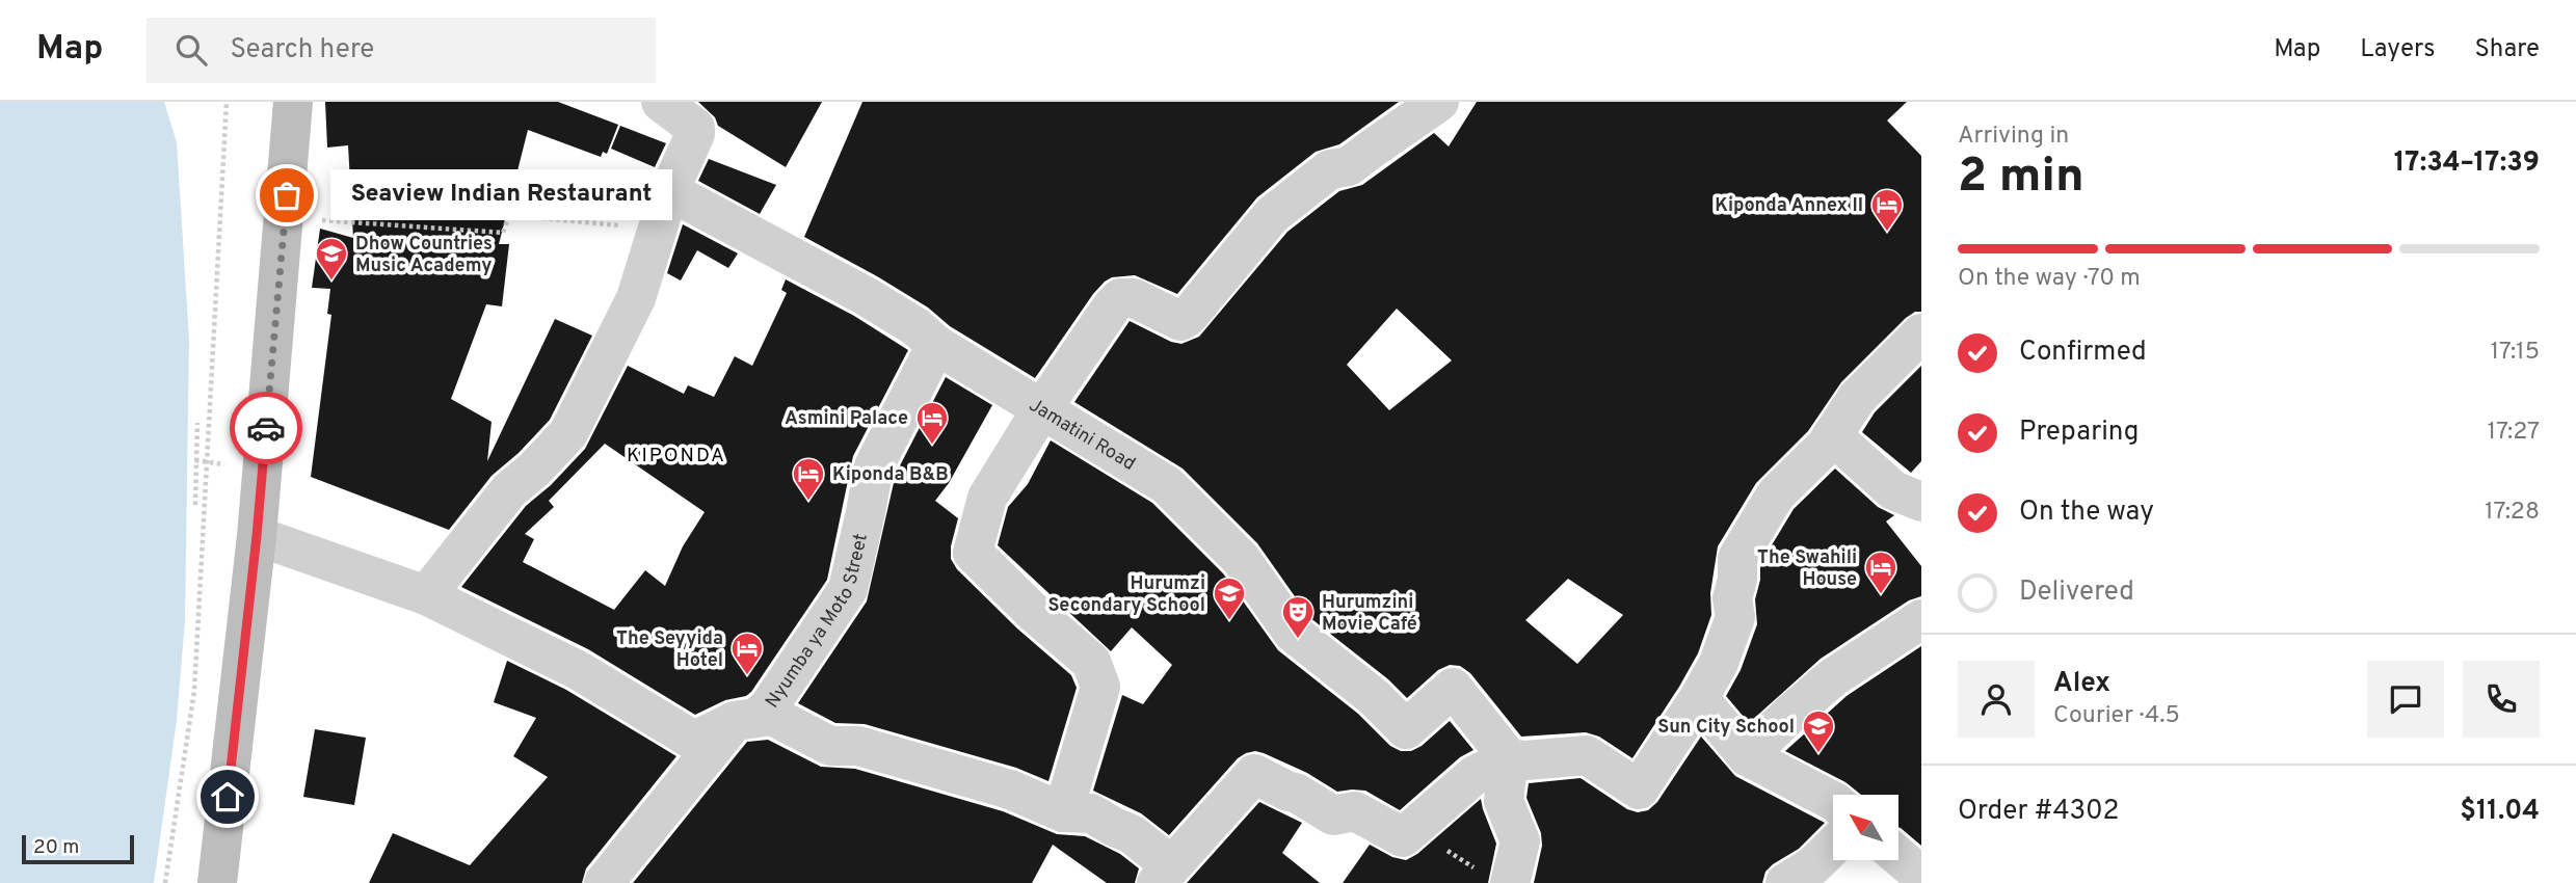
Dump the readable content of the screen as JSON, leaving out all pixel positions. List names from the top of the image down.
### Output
{
  "streets": {
    "street": ["Jamatini Road", "Nyumba ya Moto Street"]
  },
  "crossings": [
    ["Jamatini Road", "Nyumba ya Moto Street"]
  ],
  "districts": ["KIPONDA"],
  "places": {
    "other": ["Seaview Indian Restaurant"],
    "hotel": [
      "Kiponda Annex II",
      "Asmini Palace",
      "Kiponda B&B",
      "The Swahili House",
      "The Seyyida Hotel"
    ],
    "school or university": ["Dhow Countries Music Academy", "Hurumzi Secondary School", "Sun City School"],
    "theatre": ["Hurumzini Movie Café"]
  },
  "scale_bar": "20 m",
  "north": "top left",
  "page": {
    "header": "Map",
    "search": "Search here",
    "nav": ["Map", "Layers", "Share"],
    "heading": ["2 min", "Arriving in", "17:34–17:39"],
    "panel": [
      "Alex",
      "Courier · 4.5",
      "Order #4302",
      "$11.04"
    ],
    "bubble": "Seaview Indian Restaurant",
    "bar": "On the way · 70 m",
    "list": [
      ["Confirmed", "17:15"],
      ["Preparing", "17:27"],
      ["On the way", "17:28"],
      "Delivered"
    ],
    "scale": "20 m"
  }
}
